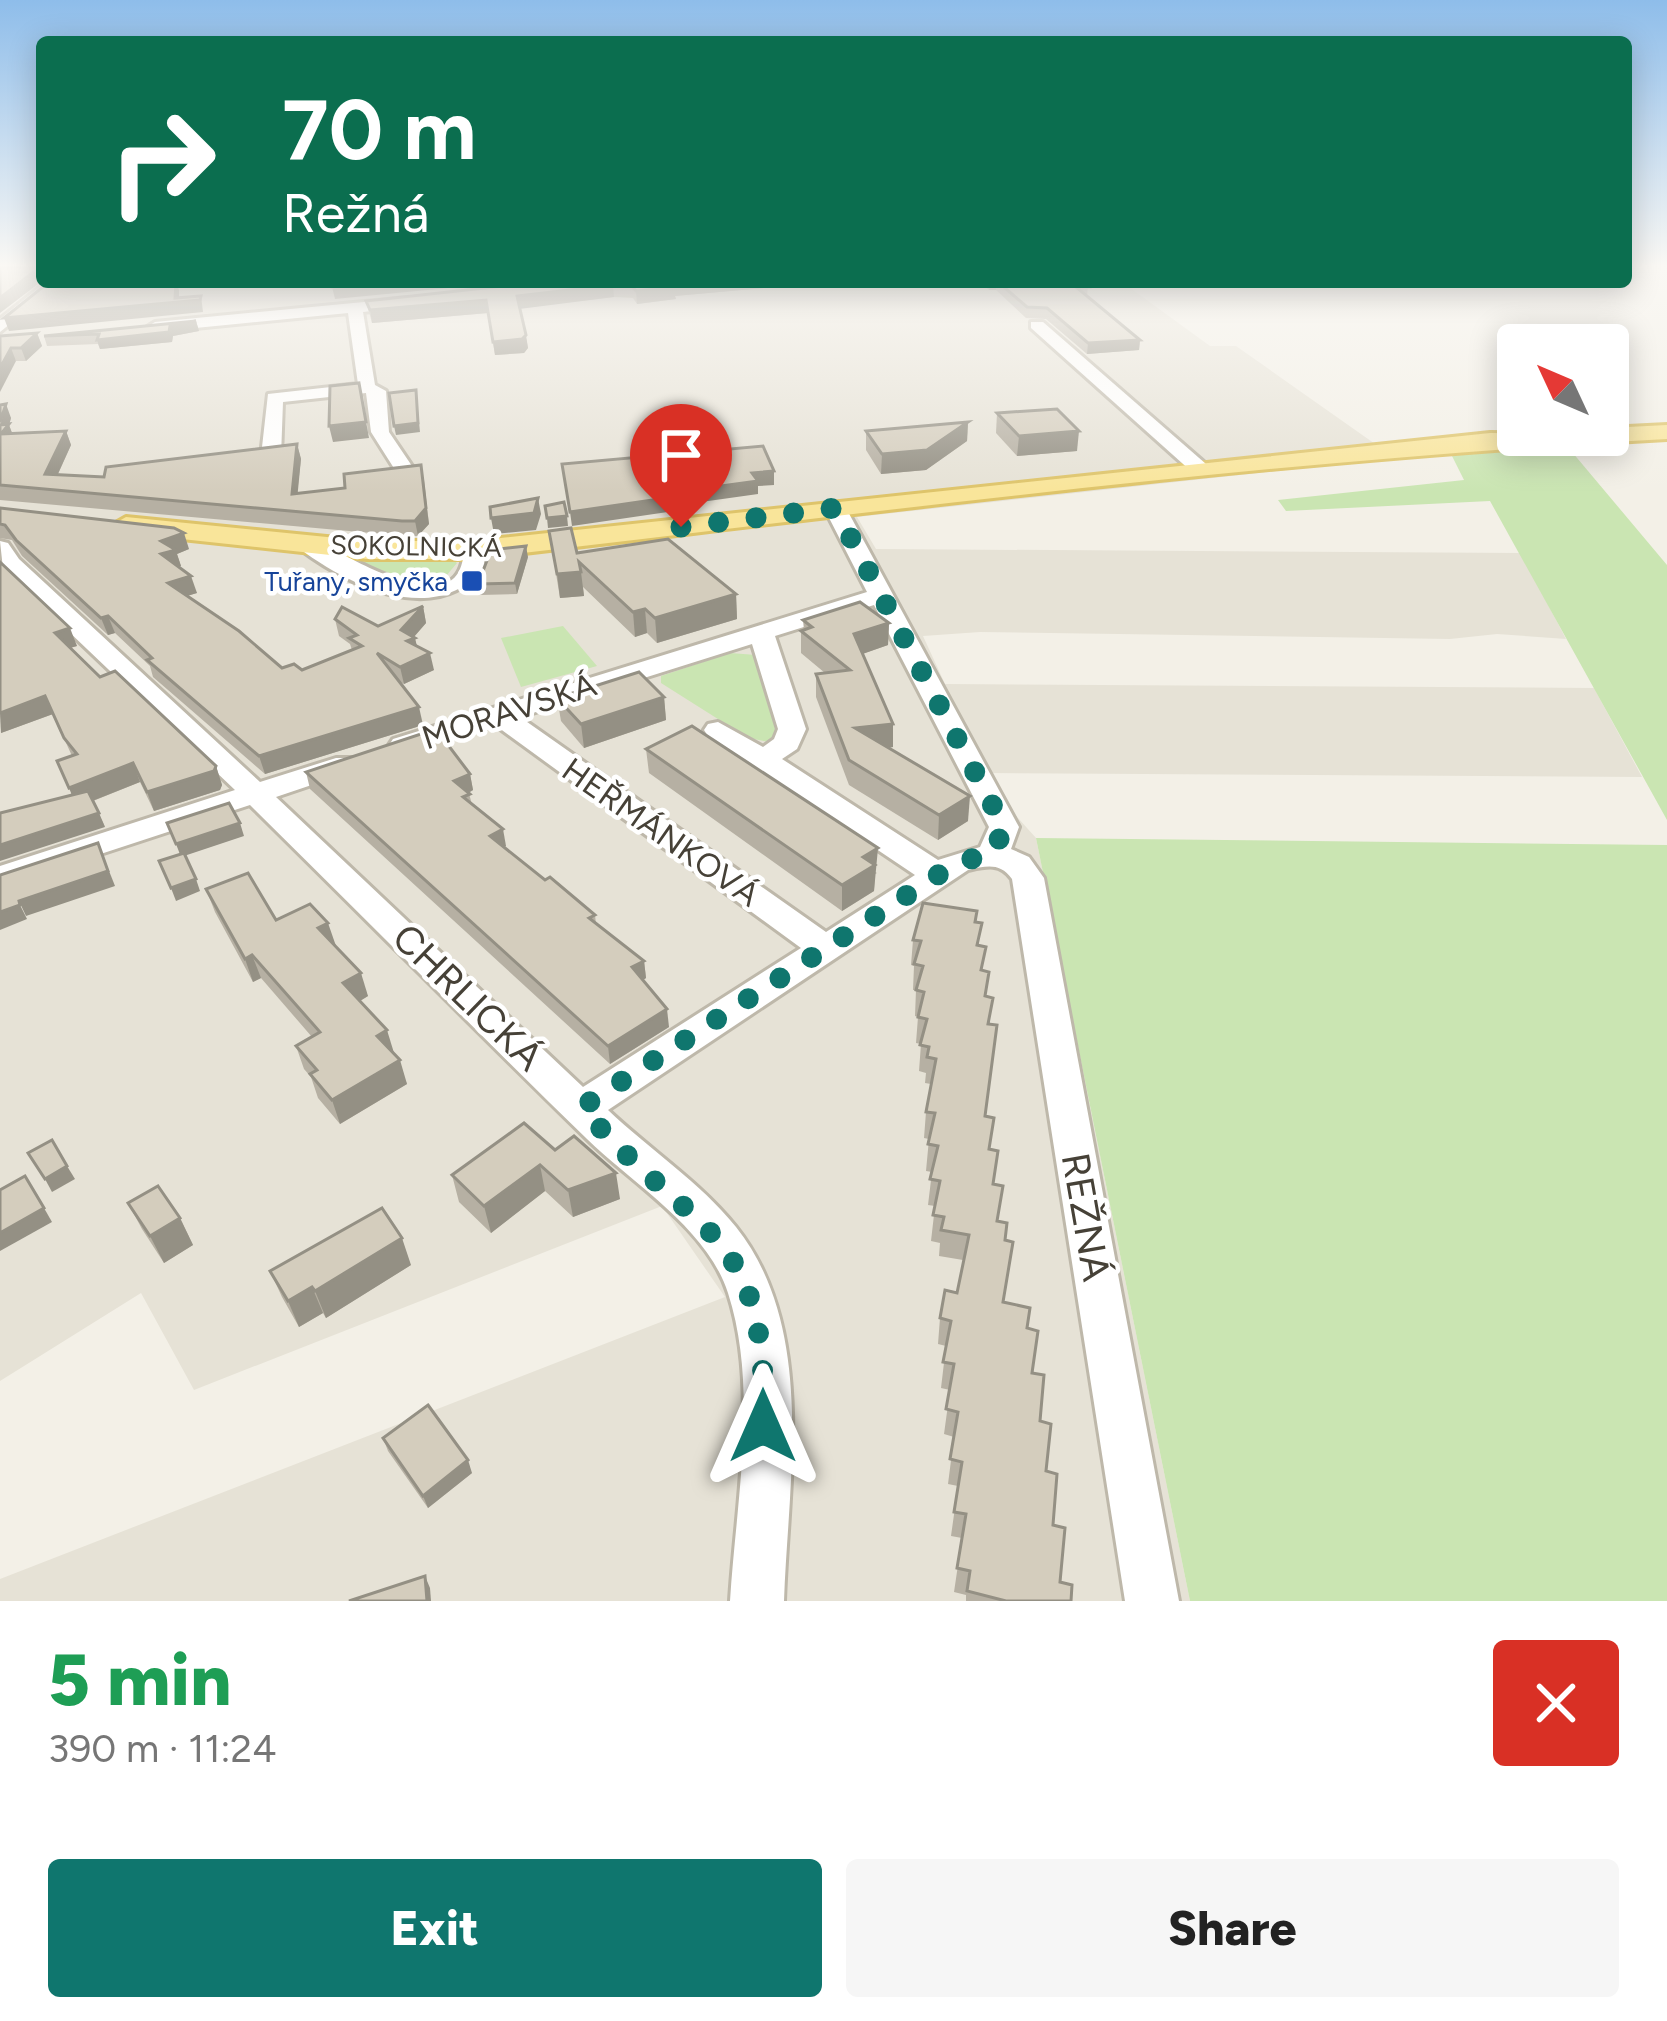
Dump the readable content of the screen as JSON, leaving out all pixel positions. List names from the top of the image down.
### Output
{
  "streets": {
    "main road": ["SOKOLNICKÁ"],
    "street": [
      "MORAVSKÁ",
      "HEŘMÁNKOVÁ",
      "CHRLICKÁ",
      "REŽNÁ"
    ]
  },
  "crossings": [
    ["MORAVSKÁ", "HEŘMÁNKOVÁ"],
    ["MORAVSKÁ", "CHRLICKÁ"]
  ],
  "places": {
    "transit": ["Tuřany, smyčka"]
  },
  "north": "top left",
  "page": {
    "turn": ["70 m", "Režná"],
    "heading": ["5 min", "390 m · 11:24"],
    "buttons": ["Exit", "Share"]
  }
}
